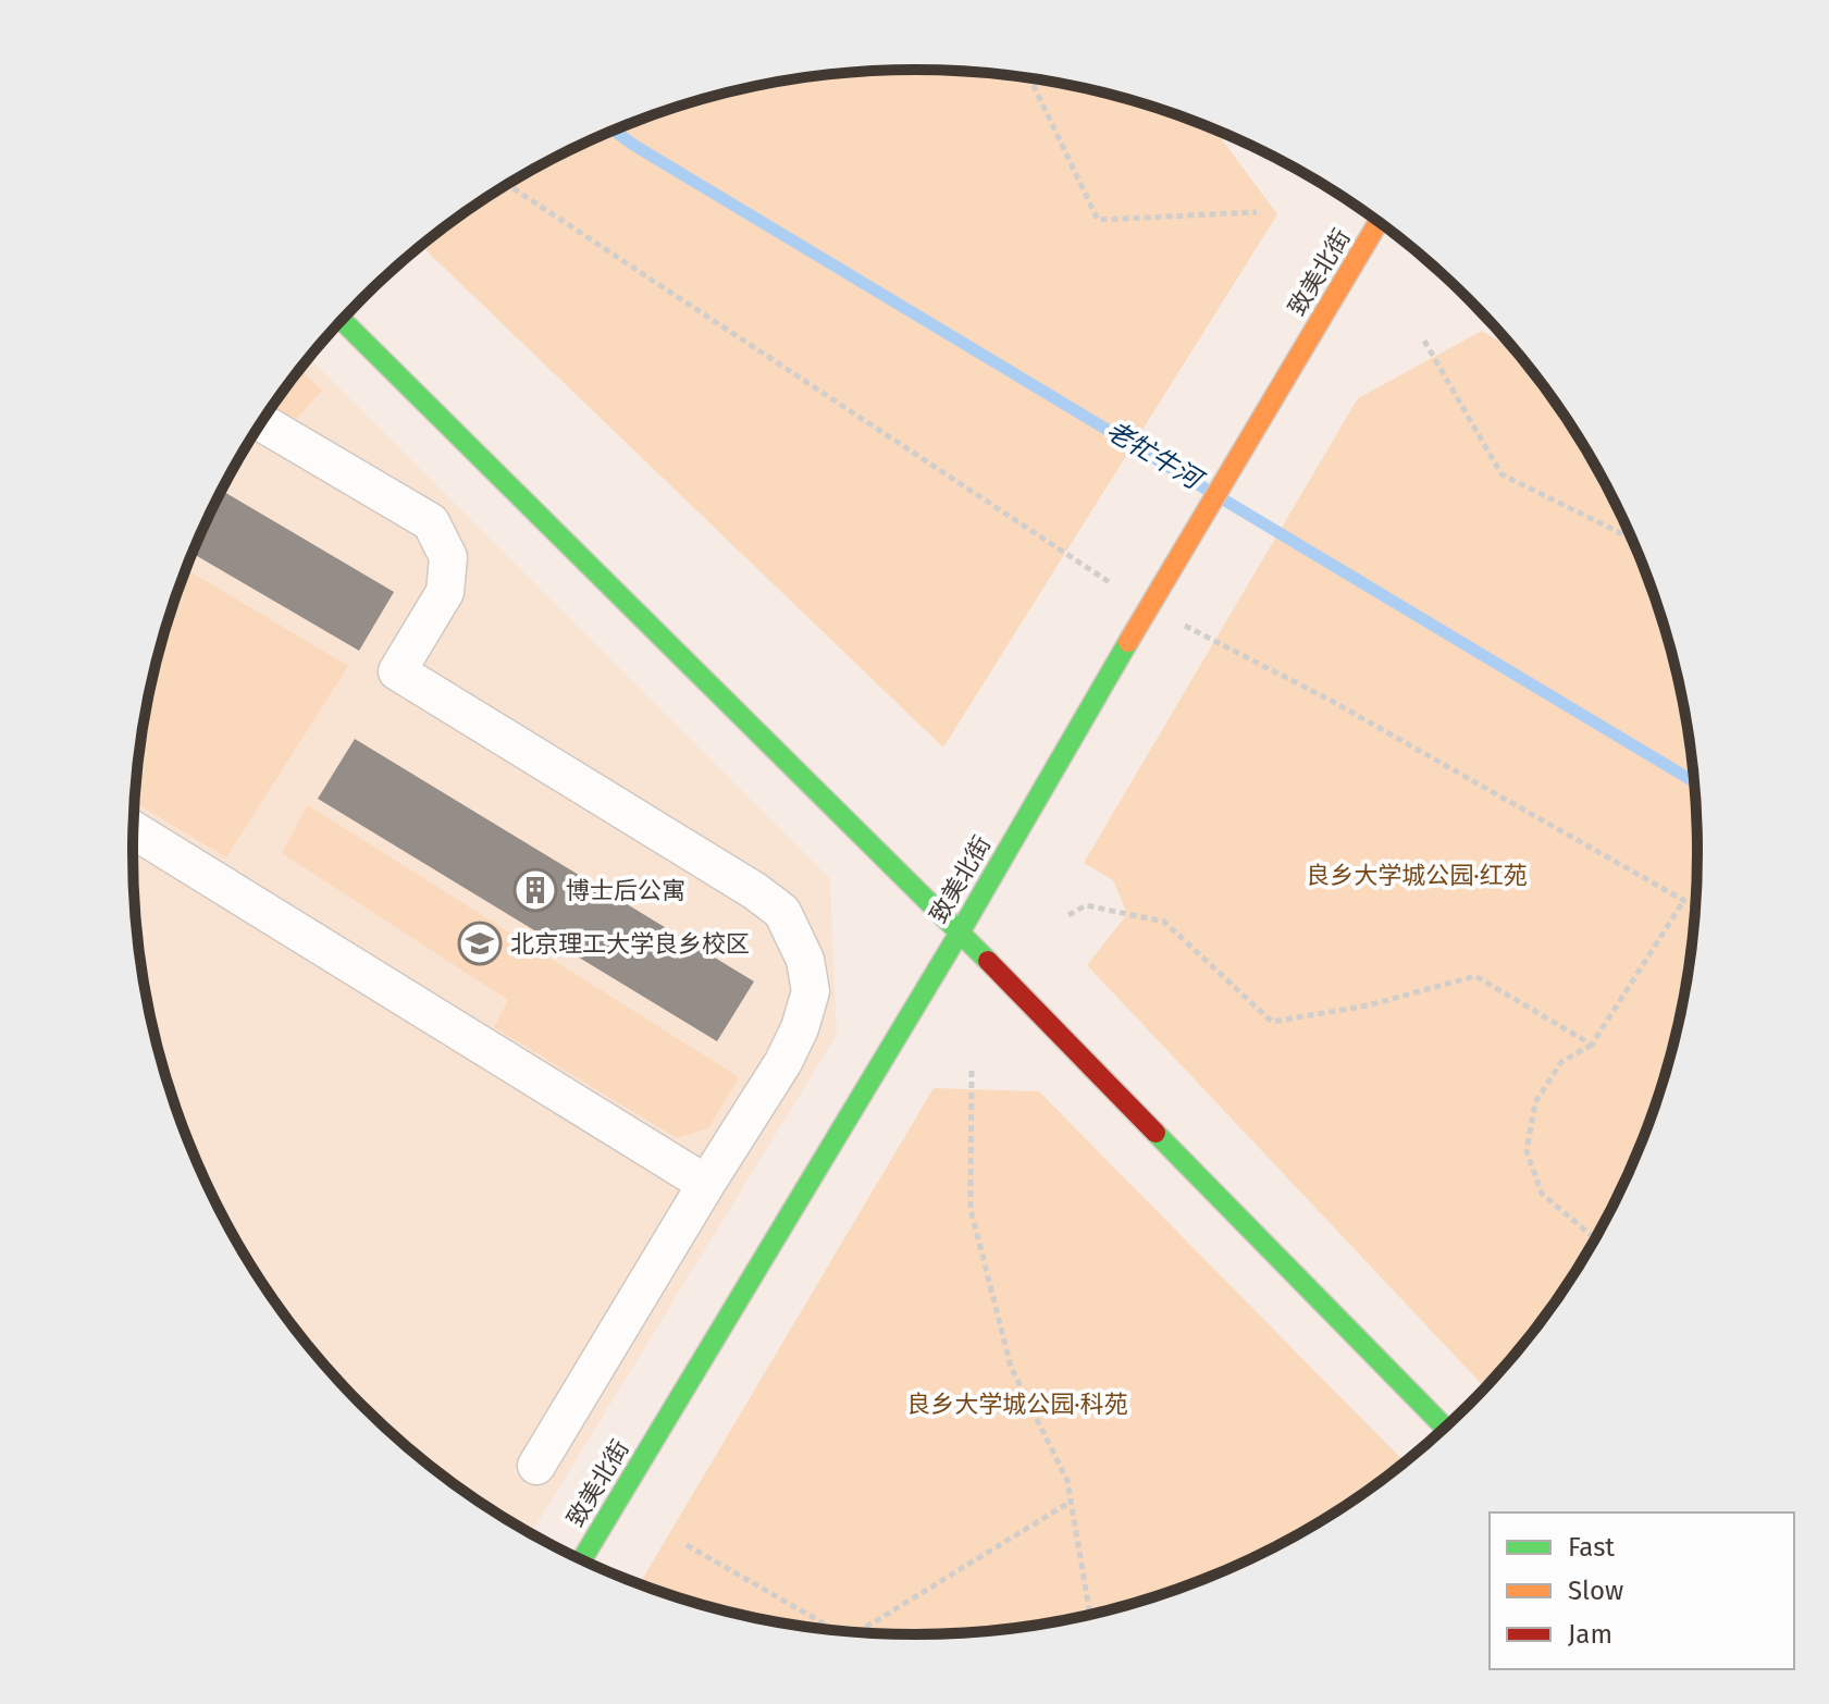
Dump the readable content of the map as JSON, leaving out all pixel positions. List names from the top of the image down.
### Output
{
  "streets": {
    "street": ["致美北街"]
  },
  "water": ["老牤牛河"],
  "parks": ["良乡大学城公园·红苑", "良乡大学城公园·科苑"],
  "places": {
    "building": ["博士后公寓"],
    "school or university": ["北京理工大学良乡校区"]
  },
  "legend": ["Fast", "Slow", "Jam"]
}
